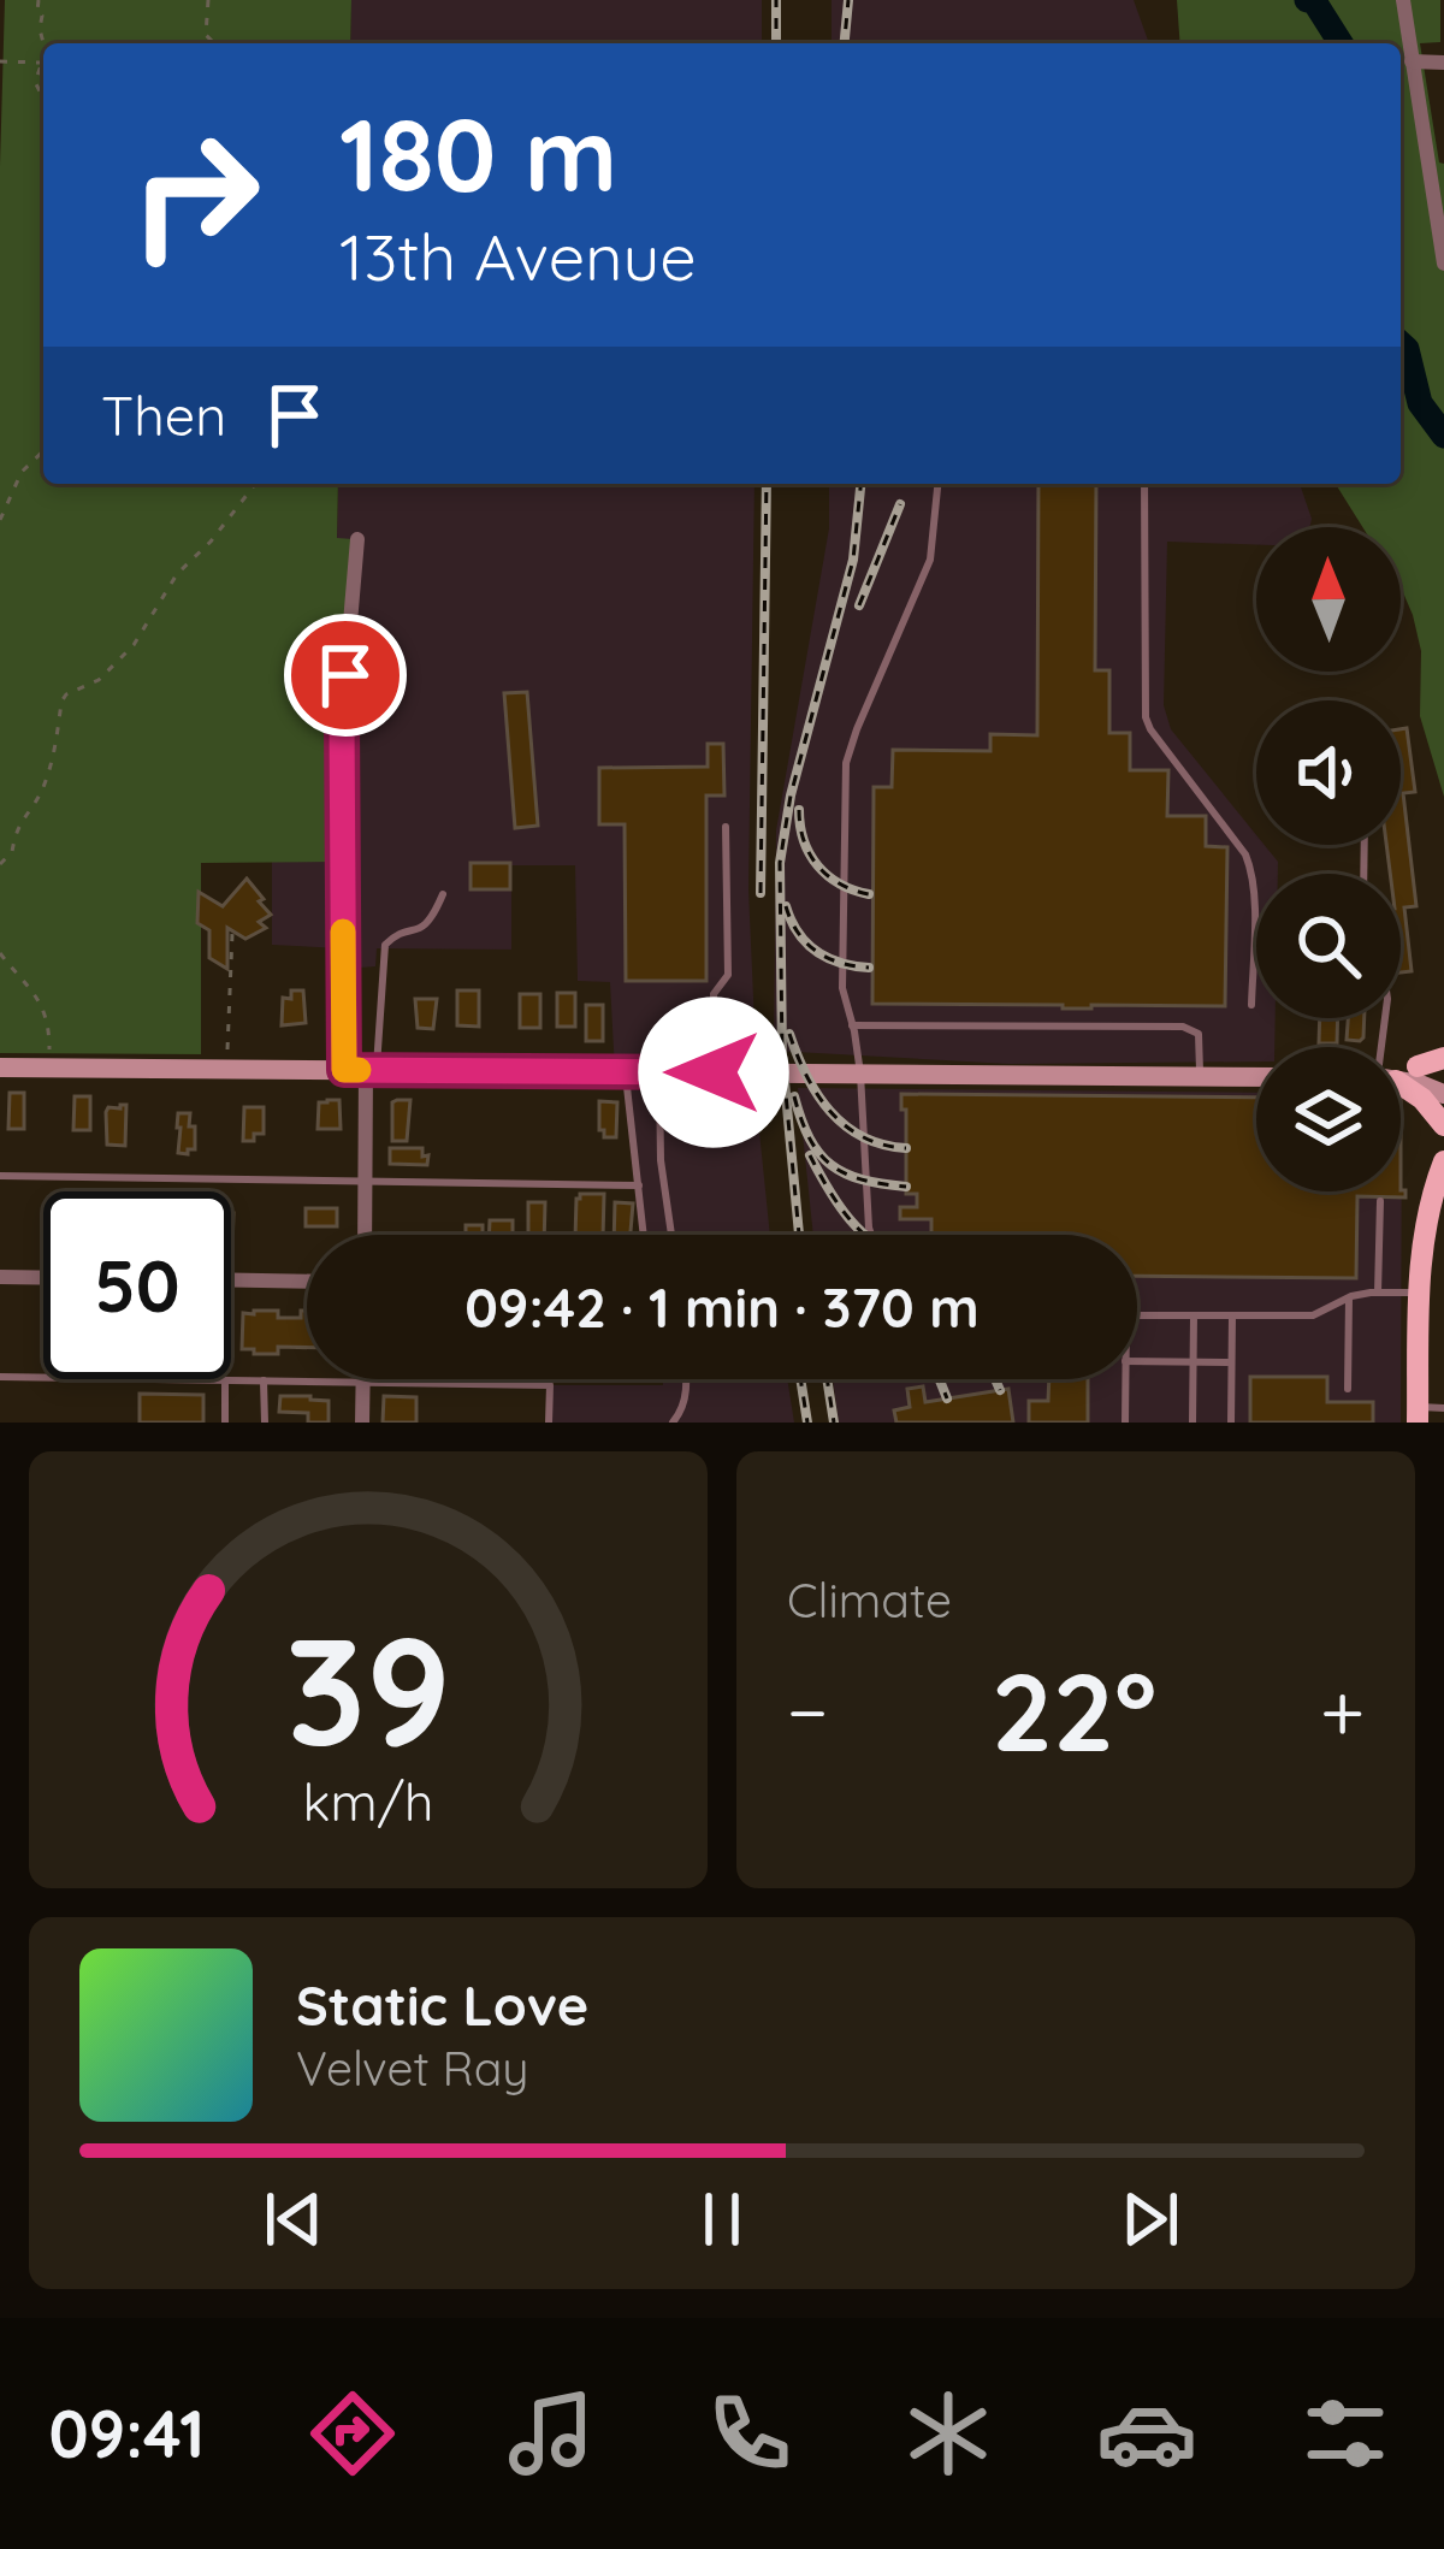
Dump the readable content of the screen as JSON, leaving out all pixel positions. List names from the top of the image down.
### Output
{
  "north": "top",
  "page": {
    "turn": ["180 m", "13th Avenue"],
    "then": "Then",
    "limit": "50",
    "trip": "09:42 · 1 min · 370 m",
    "tile": "Climate",
    "heat": ["−", "22°", "+"],
    "song": ["Static Love", "Velvet Ray"],
    "tabs": "09:41",
    "gauge": ["39", "km/h"]
  }
}
